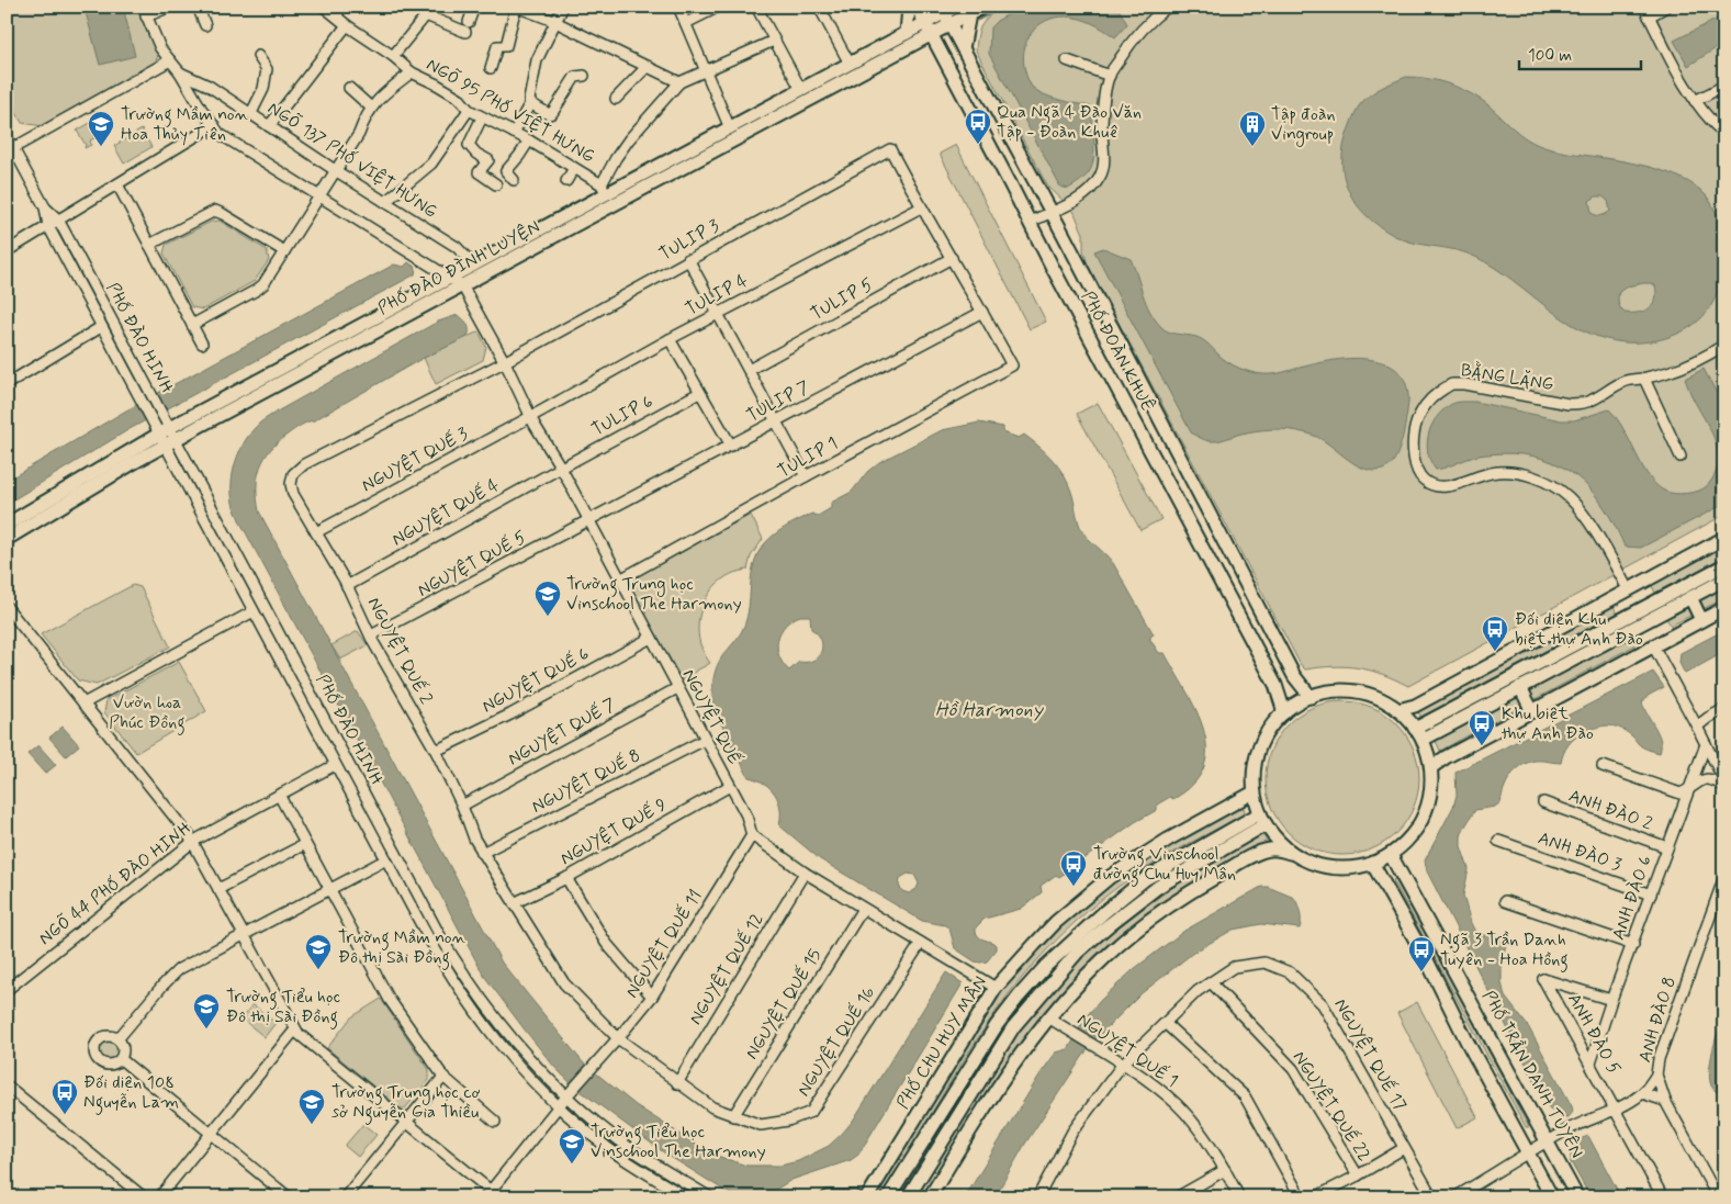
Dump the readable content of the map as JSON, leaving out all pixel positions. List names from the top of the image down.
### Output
{
  "streets": {
    "main road": [
      "PHỐ ĐÀO ĐÌNH LUYỆN",
      "PHỐ ĐOÀN KHUÊ",
      "PHỐ CHU HUY MÂN",
      "PHỐ TRẦN DANH TUYÊN"
    ],
    "street": [
      "NGÕ 95 PHỐ VIỆT HƯNG",
      "NGÕ 137 PHỐ VIỆT HƯNG",
      "TULIP 3",
      "TULIP 4",
      "TULIP 5",
      "PHỐ ĐÀO HINH",
      "BẰNG LĂNG",
      "TULIP 7",
      "TULIP 6",
      "TULIP 1",
      "NGUYỆT QUẾ 3",
      "NGUYỆT QUẾ 4",
      "NGUYỆT QUẾ 5",
      "NGUYỆT QUẾ 2",
      "NGUYỆT QUẾ 6",
      "NGUYỆT QUẾ",
      "NGUYỆT QUẾ 7",
      "NGUYỆT QUẾ 8",
      "ANH ĐÀO 2",
      "NGUYỆT QUẾ 9",
      "ANH ĐÀO 3",
      "NGÕ 44 PHỐ ĐÀO HINH",
      "ANH ĐÀO 6",
      "NGUYỆT QUẾ 11",
      "NGUYỆT QUẾ 12",
      "NGUYỆT QUẾ 15",
      "ANH ĐÀO 8",
      "ANH ĐÀO 5",
      "NGUYỆT QUẾ 16",
      "NGUYỆT QUẾ 1",
      "NGUYỆT QUẾ 17",
      "NGUYỆT QUẾ 22"
    ]
  },
  "crossings": [
    ["NGÕ 95 PHỐ VIỆT HƯNG", "PHỐ ĐÀO ĐÌNH LUYỆN"],
    ["NGÕ 137 PHỐ VIỆT HƯNG", "PHỐ ĐÀO ĐÌNH LUYỆN"],
    ["TULIP 3", "TULIP 4"],
    ["TULIP 3", "NGUYỆT QUẾ 2"],
    ["TULIP 3", "NGUYỆT QUẾ"],
    ["PHỐ ĐÀO ĐÌNH LUYỆN", "PHỐ ĐÀO HINH"],
    ["PHỐ ĐÀO ĐÌNH LUYỆN", "PHỐ ĐOÀN KHUÊ"],
    ["PHỐ ĐÀO ĐÌNH LUYỆN", "NGUYỆT QUẾ"],
    ["TULIP 4", "NGUYỆT QUẾ 3"],
    ["TULIP 4", "NGUYỆT QUẾ"],
    ["PHỐ ĐÀO HINH", "NGÕ 44 PHỐ ĐÀO HINH"],
    ["PHỐ ĐÀO HINH", "NGUYỆT QUẾ 11"],
    ["PHỐ ĐOÀN KHUÊ", "PHỐ CHU HUY MÂN"],
    ["PHỐ ĐOÀN KHUÊ", "PHỐ TRẦN DANH TUYÊN"],
    ["TULIP 7", "TULIP 1"],
    ["TULIP 7", "NGUYỆT QUẾ 5"],
    ["TULIP 7", "NGUYỆT QUẾ"],
    ["TULIP 6", "NGUYỆT QUẾ 4"],
    ["TULIP 6", "NGUYỆT QUẾ"],
    ["TULIP 1", "NGUYỆT QUẾ"],
    ["NGUYỆT QUẾ 3", "NGUYỆT QUẾ 2"],
    ["NGUYỆT QUẾ 3", "NGUYỆT QUẾ"],
    ["NGUYỆT QUẾ 4", "NGUYỆT QUẾ 2"],
    ["NGUYỆT QUẾ 4", "NGUYỆT QUẾ"],
    ["NGUYỆT QUẾ 5", "NGUYỆT QUẾ 2"],
    ["NGUYỆT QUẾ 5", "NGUYỆT QUẾ"],
    ["NGUYỆT QUẾ 2", "NGUYỆT QUẾ 6"],
    ["NGUYỆT QUẾ 2", "NGUYỆT QUẾ"],
    ["NGUYỆT QUẾ 2", "NGUYỆT QUẾ 7"],
    ["NGUYỆT QUẾ 2", "NGUYỆT QUẾ 8"],
    ["NGUYỆT QUẾ 2", "NGUYỆT QUẾ 9"],
    ["NGUYỆT QUẾ 2", "NGUYỆT QUẾ 11"],
    ["NGUYỆT QUẾ 2", "NGUYỆT QUẾ 16"],
    ["NGUYỆT QUẾ 6", "NGUYỆT QUẾ"],
    ["NGUYỆT QUẾ", "NGUYỆT QUẾ 7"],
    ["NGUYỆT QUẾ", "NGUYỆT QUẾ 8"],
    ["NGUYỆT QUẾ", "NGUYỆT QUẾ 9"],
    ["NGUYỆT QUẾ", "NGUYỆT QUẾ 11"],
    ["ANH ĐÀO 2", "ANH ĐÀO 6"],
    ["ANH ĐÀO 3", "ANH ĐÀO 6"],
    ["ANH ĐÀO 6", "ANH ĐÀO 5"],
    ["NGUYỆT QUẾ 11", "NGUYỆT QUẾ 16"],
    ["NGUYỆT QUẾ 12", "NGUYỆT QUẾ 16"],
    ["NGUYỆT QUẾ 15", "NGUYỆT QUẾ 16"],
    ["PHỐ CHU HUY MÂN", "PHỐ TRẦN DANH TUYÊN"],
    ["NGUYỆT QUẾ 1", "NGUYỆT QUẾ 17"],
    ["NGUYỆT QUẾ 17", "NGUYỆT QUẾ 22"]
  ],
  "water": ["Hồ Harmony"],
  "parks": ["Vườn hoa Phúc Đồng"],
  "places": {
    "bus stop": [
      "Qua Ngã 4 Đào Văn Tập - Đoàn Khuê",
      "Đối diện Khu biệt thự Anh Đào",
      "Khu biệt thự Anh Đào",
      "Trường Vinschool đường Chu Huy Mân",
      "Ngã 3 Trần Danh Tuyên - Hoa Hồng",
      "Đối diện 108 Nguyễn Lam"
    ],
    "school or university": [
      "Trường Mầm non Hoa Thủy Tiên",
      "Trường Trung học Vinschool The Harmony",
      "Trường Mầm non Đô thị Sài Đồng",
      "Trường Tiểu học Đô thị Sài Đồng",
      "Trường Trung học cơ sở Nguyễn Gia Thiều",
      "Trường Tiểu học Vinschool The Harmony"
    ],
    "building": ["Tập đoàn Vingroup"]
  },
  "scale_bar": "100 m"
}
